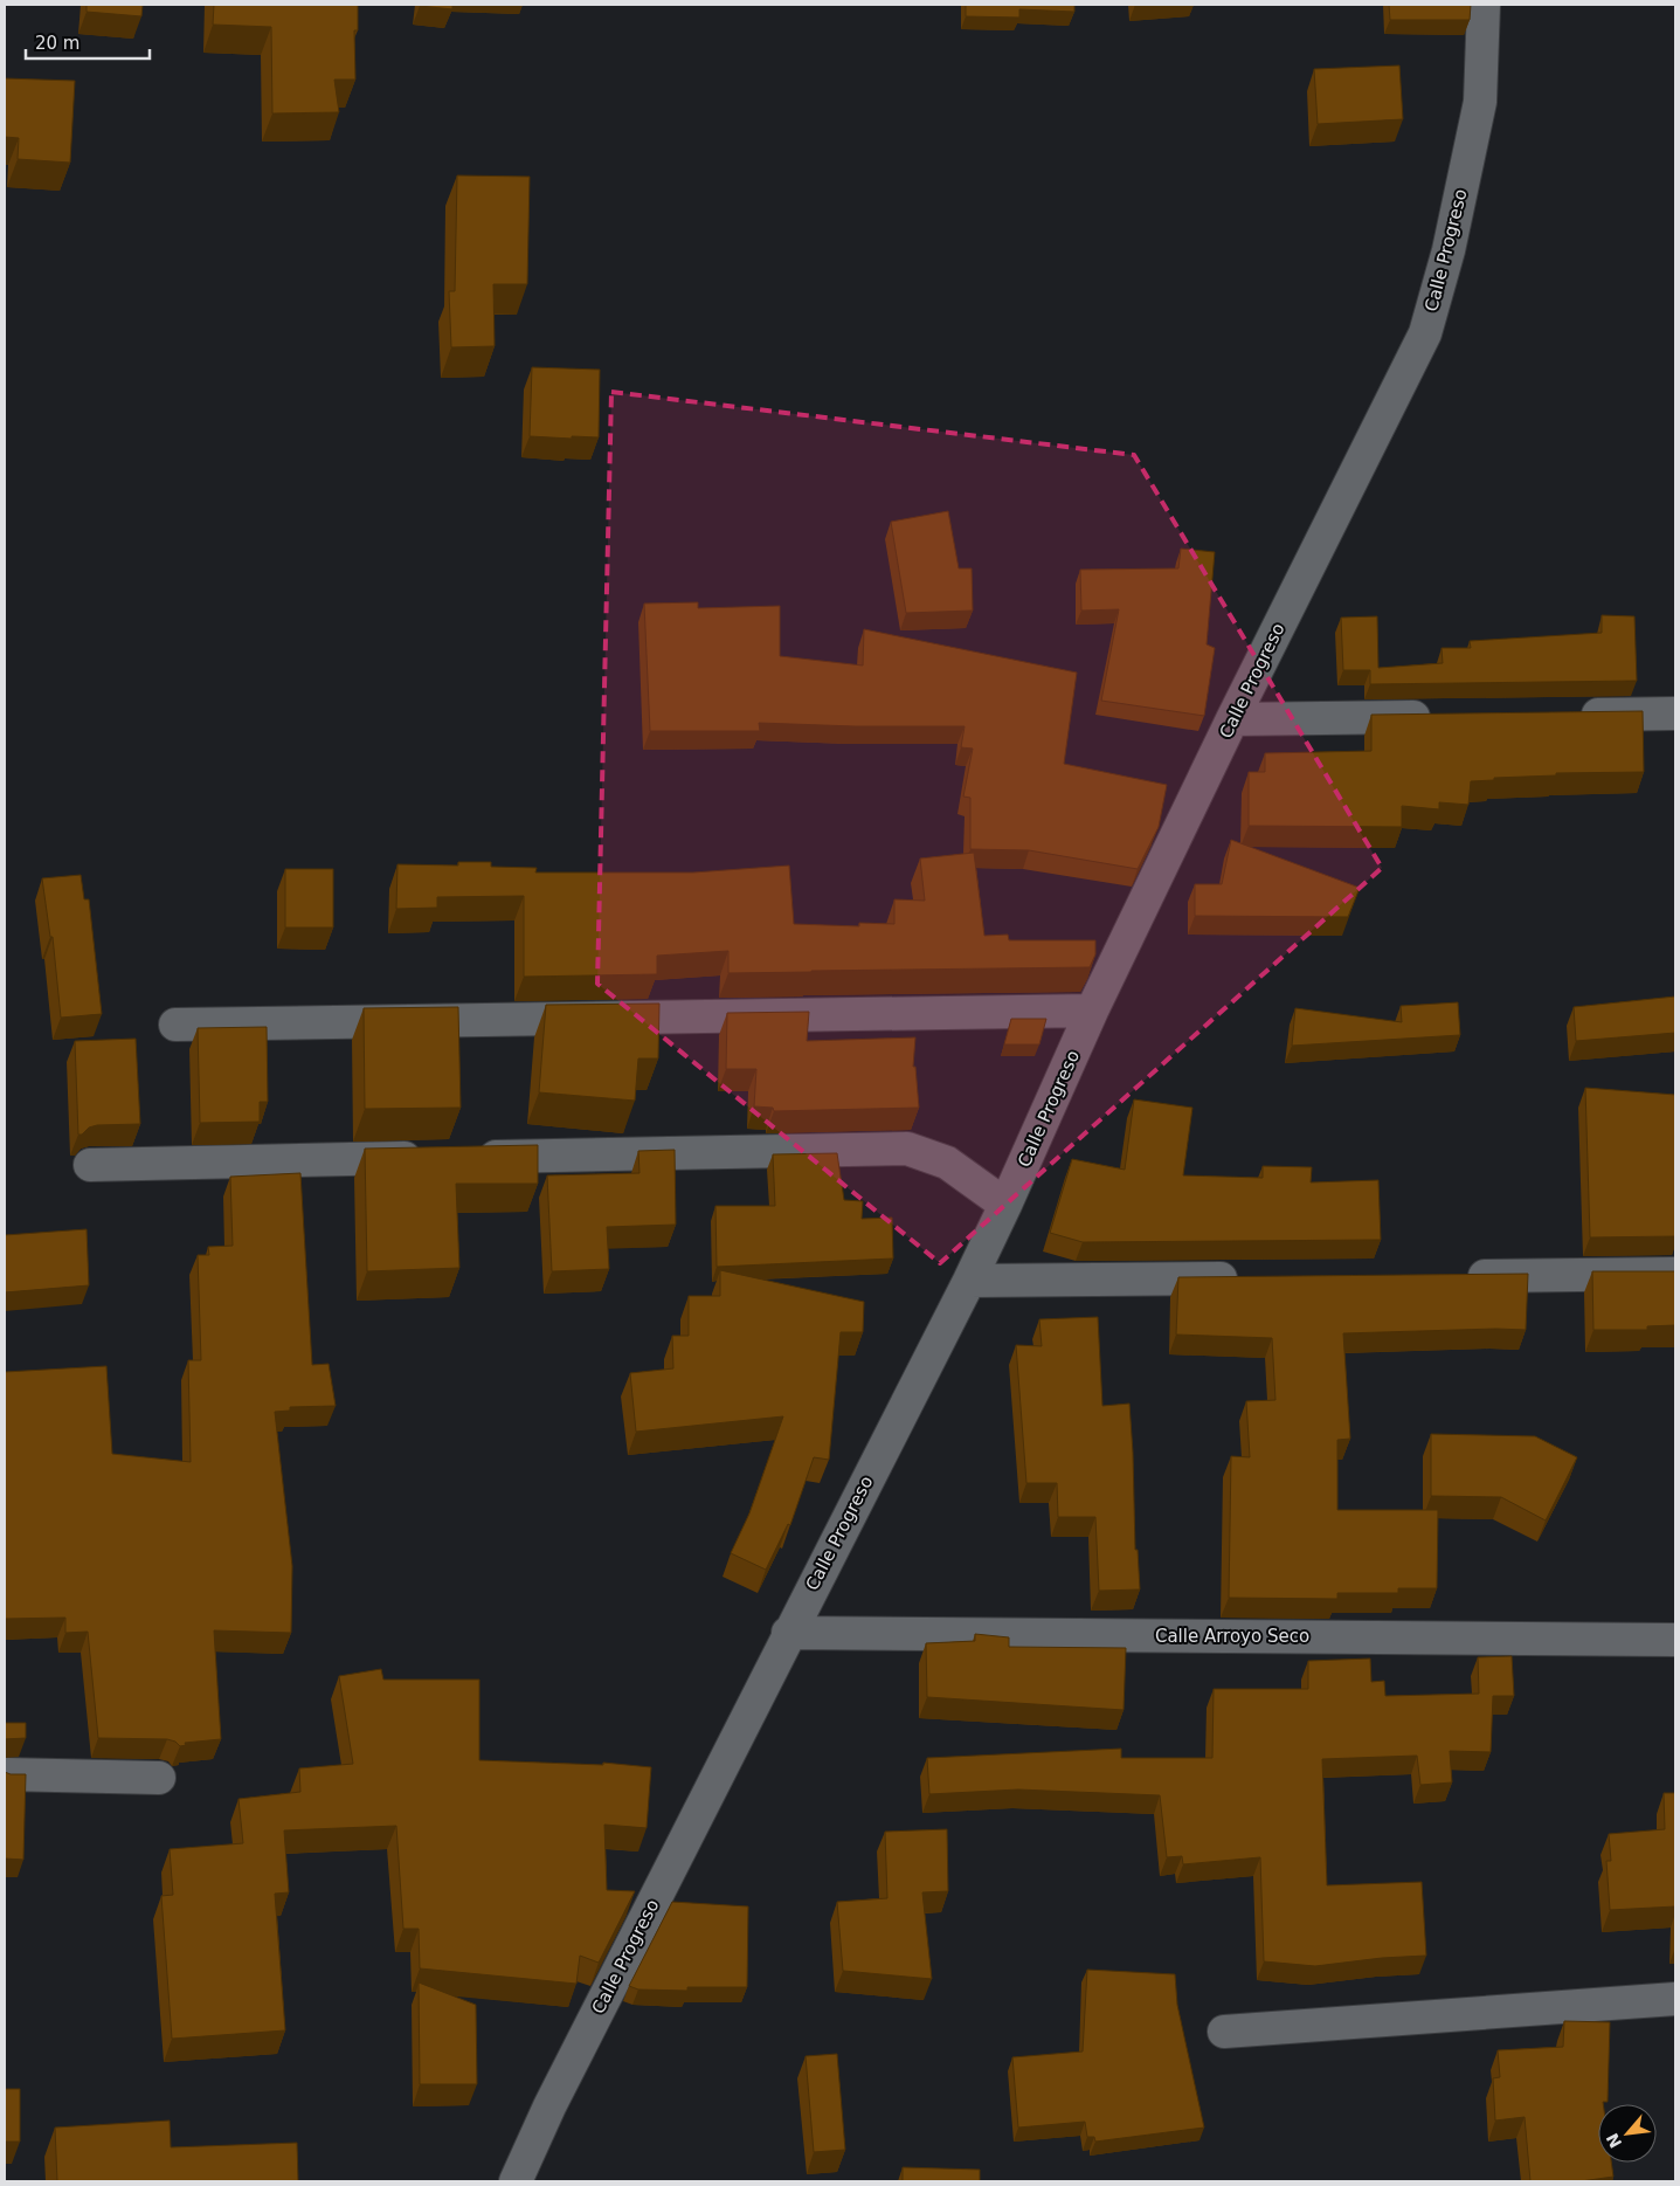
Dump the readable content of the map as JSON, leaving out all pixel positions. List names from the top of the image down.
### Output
{
  "streets": {
    "street": ["Calle Progreso", "Calle Arroyo Seco"]
  },
  "crossings": [
    ["Calle Progreso", "Calle Arroyo Seco"]
  ],
  "scale_bar": "20 m",
  "north": "bottom left"
}
